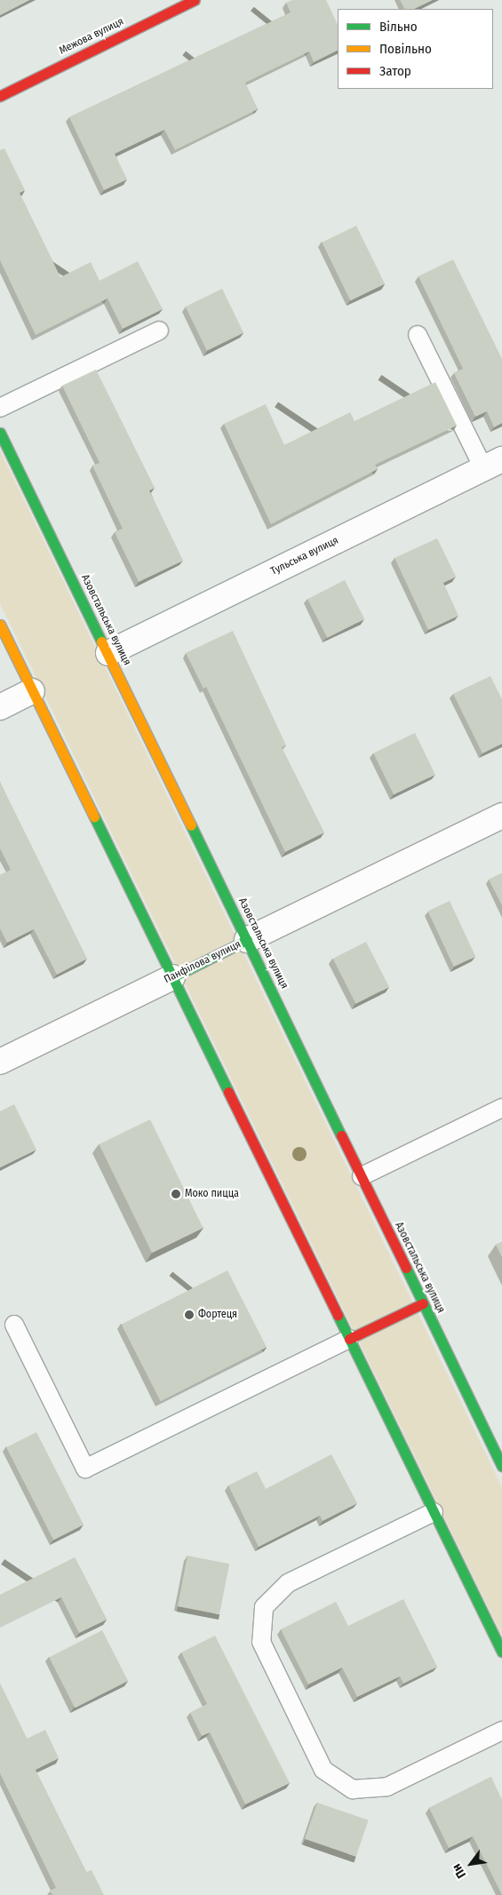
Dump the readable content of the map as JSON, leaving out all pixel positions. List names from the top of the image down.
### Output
{
  "streets": {
    "street": [
      "Межова вулиця",
      "Тульська вулиця",
      "Азовстальська вулиця",
      "Панфілова вулиця"
    ]
  },
  "crossings": [
    ["Тульська вулиця", "Азовстальська вулиця"],
    ["Азовстальська вулиця", "Панфілова вулиця"]
  ],
  "places": ["Моко пицца", "Фортеця"],
  "legend": ["Вільно", "Повільно", "Затор"],
  "north": "bottom left"
}
